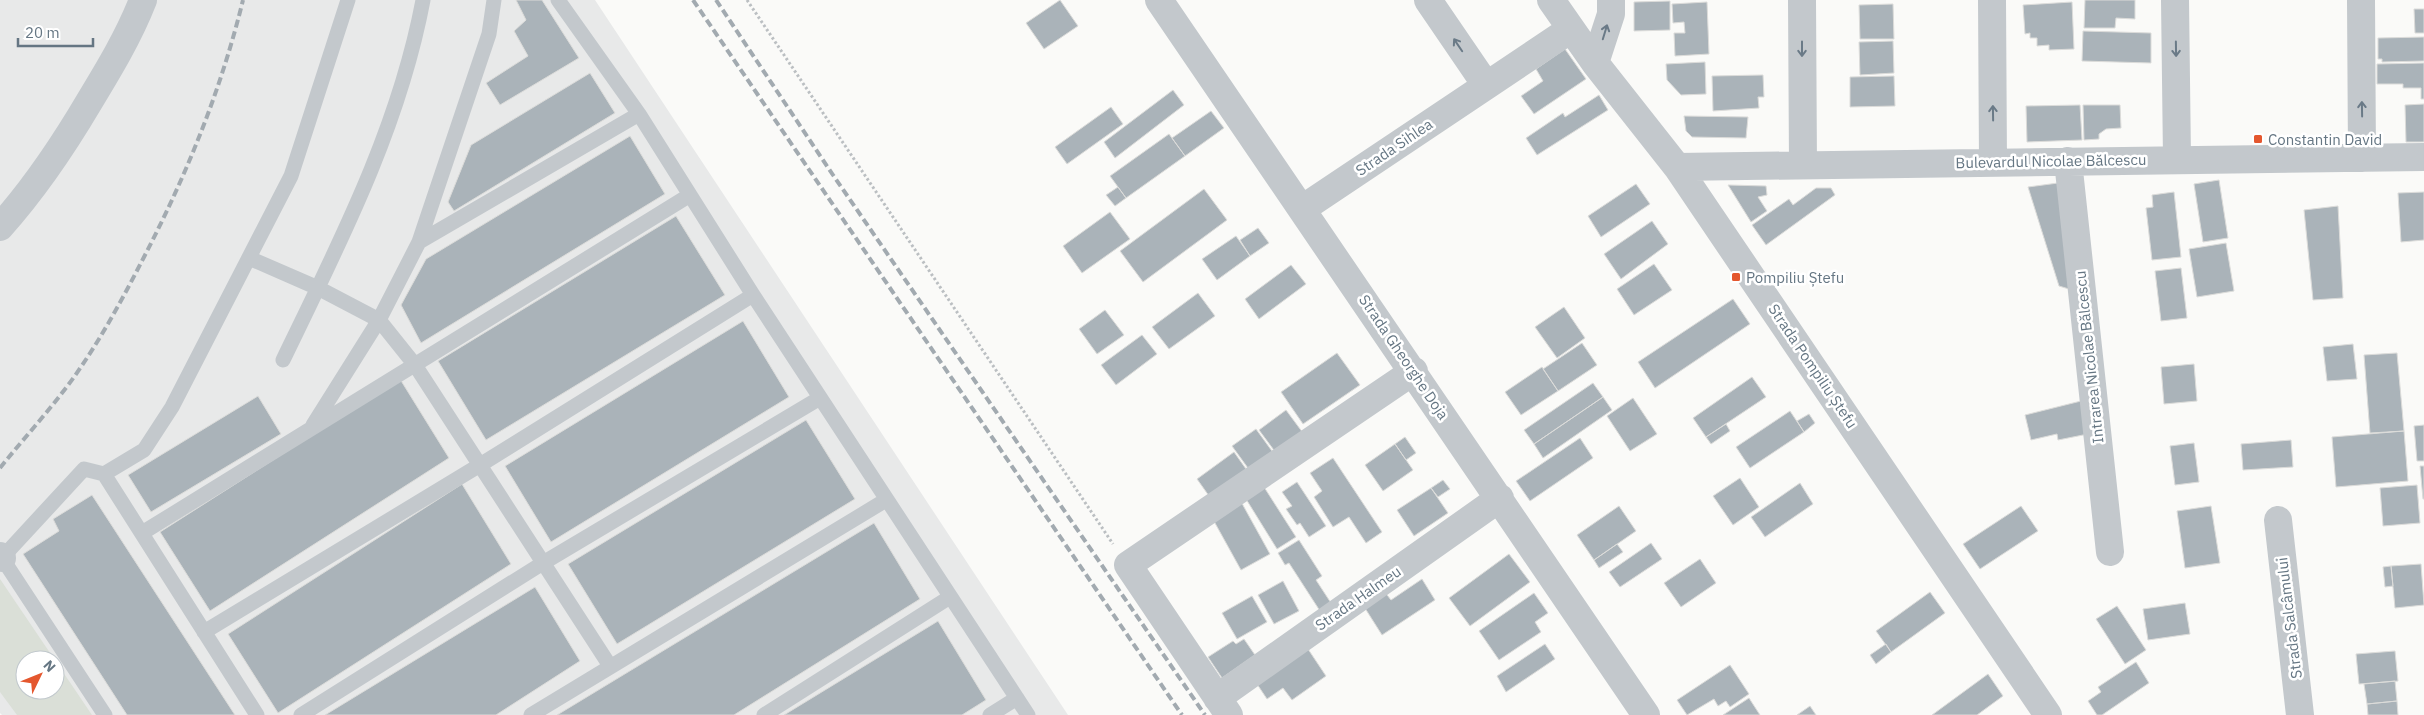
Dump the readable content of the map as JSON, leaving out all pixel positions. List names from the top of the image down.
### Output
{
  "streets": {
    "street": [
      "Strada Sihlea",
      "Bulevardul Nicolae Bălcescu",
      "Strada Gheorghe Doja",
      "Intrarea Nicolae Bălcescu",
      "Strada Pompiliu Ștefu",
      "Strada Halmeu",
      "Strada Salcâmului"
    ]
  },
  "crossings": [
    ["Strada Sihlea", "Strada Gheorghe Doja"],
    ["Strada Sihlea", "Strada Pompiliu Ștefu"],
    ["Bulevardul Nicolae Bălcescu", "Intrarea Nicolae Bălcescu"],
    ["Bulevardul Nicolae Bălcescu", "Strada Pompiliu Ștefu"],
    ["Strada Gheorghe Doja", "Strada Halmeu"]
  ],
  "places": {
    "transit": ["Constantin David", "Pompiliu Ștefu"]
  },
  "scale_bar": "20 m",
  "north": "top right"
}
